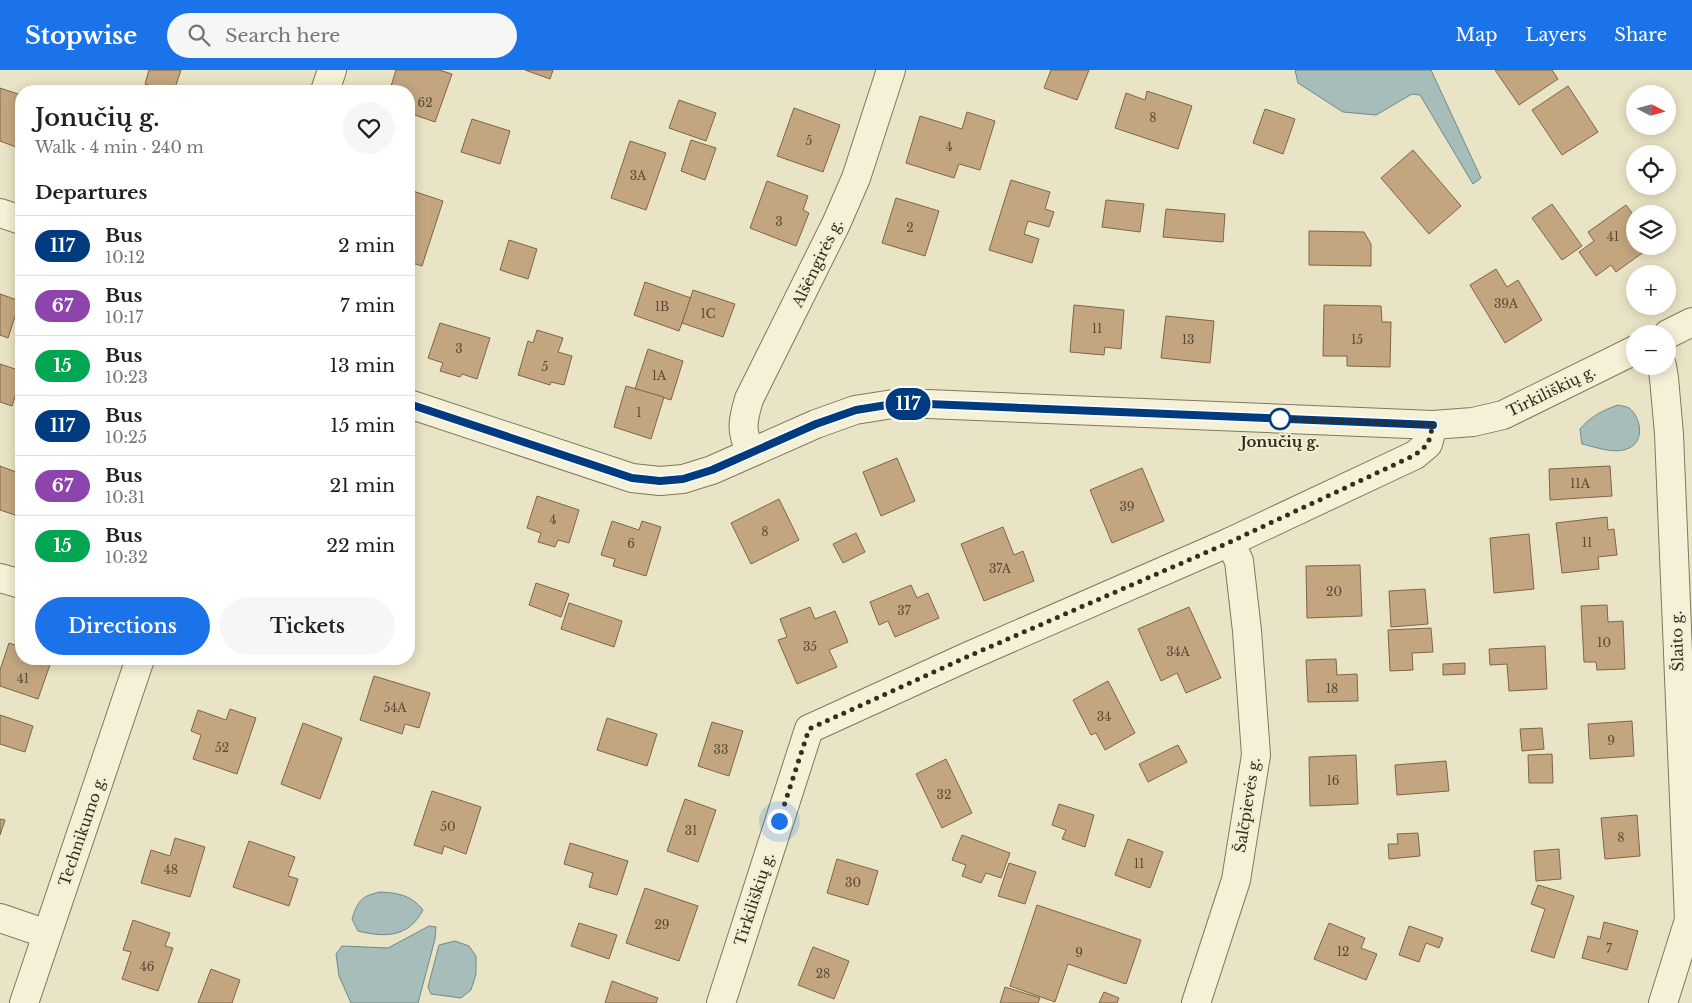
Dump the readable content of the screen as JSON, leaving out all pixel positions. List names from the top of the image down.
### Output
{
  "streets": {
    "street": [
      "Alšėngirės g.",
      "Tirkiliškių g.",
      "Šlaito g.",
      "Šalčpievės g.",
      "Technikumo g."
    ]
  },
  "crossings": [
    ["Tirkiliškių g.", "Šalčpievės g."]
  ],
  "places": ["Jonučių g."],
  "lines": ["bus line 117"],
  "house_numbers": [
    "62",
    "8",
    "5",
    "4",
    "3A",
    "3",
    "2",
    "41",
    "39A",
    "1B",
    "1C",
    "11",
    "13",
    "15",
    "3",
    "5",
    "1A",
    "1",
    "11A",
    "39",
    "4",
    "8",
    "11",
    "6",
    "37A",
    "20",
    "37",
    "10",
    "35",
    "34A",
    "41",
    "18",
    "54A",
    "34",
    "9",
    "52",
    "33",
    "16",
    "32",
    "50",
    "31",
    "8",
    "11",
    "48",
    "30",
    "29",
    "7",
    "12",
    "9",
    "46",
    "28"
  ],
  "north": "right",
  "page": {
    "header": "Stopwise",
    "search": "Search here",
    "nav": ["Map", "Layers", "Share"],
    "on_map": "117",
    "map_buttons": ["+", "−"],
    "heading": [
      ["Jonučių g.", "Walk · 4 min · 240 m"],
      "Departures"
    ],
    "list": [
      {
        "mark": "117",
        "name": "Bus",
        "note": "10:12",
        "value": "2 min"
      },
      {
        "mark": "67",
        "name": "Bus",
        "note": "10:17",
        "value": "7 min"
      },
      {
        "mark": "15",
        "name": "Bus",
        "note": "10:23",
        "value": "13 min"
      },
      {
        "mark": "117",
        "name": "Bus",
        "note": "10:25",
        "value": "15 min"
      },
      {
        "mark": "67",
        "name": "Bus",
        "note": "10:31",
        "value": "21 min"
      },
      {
        "mark": "15",
        "name": "Bus",
        "note": "10:32",
        "value": "22 min"
      }
    ],
    "buttons": ["Directions", "Tickets"]
  }
}
